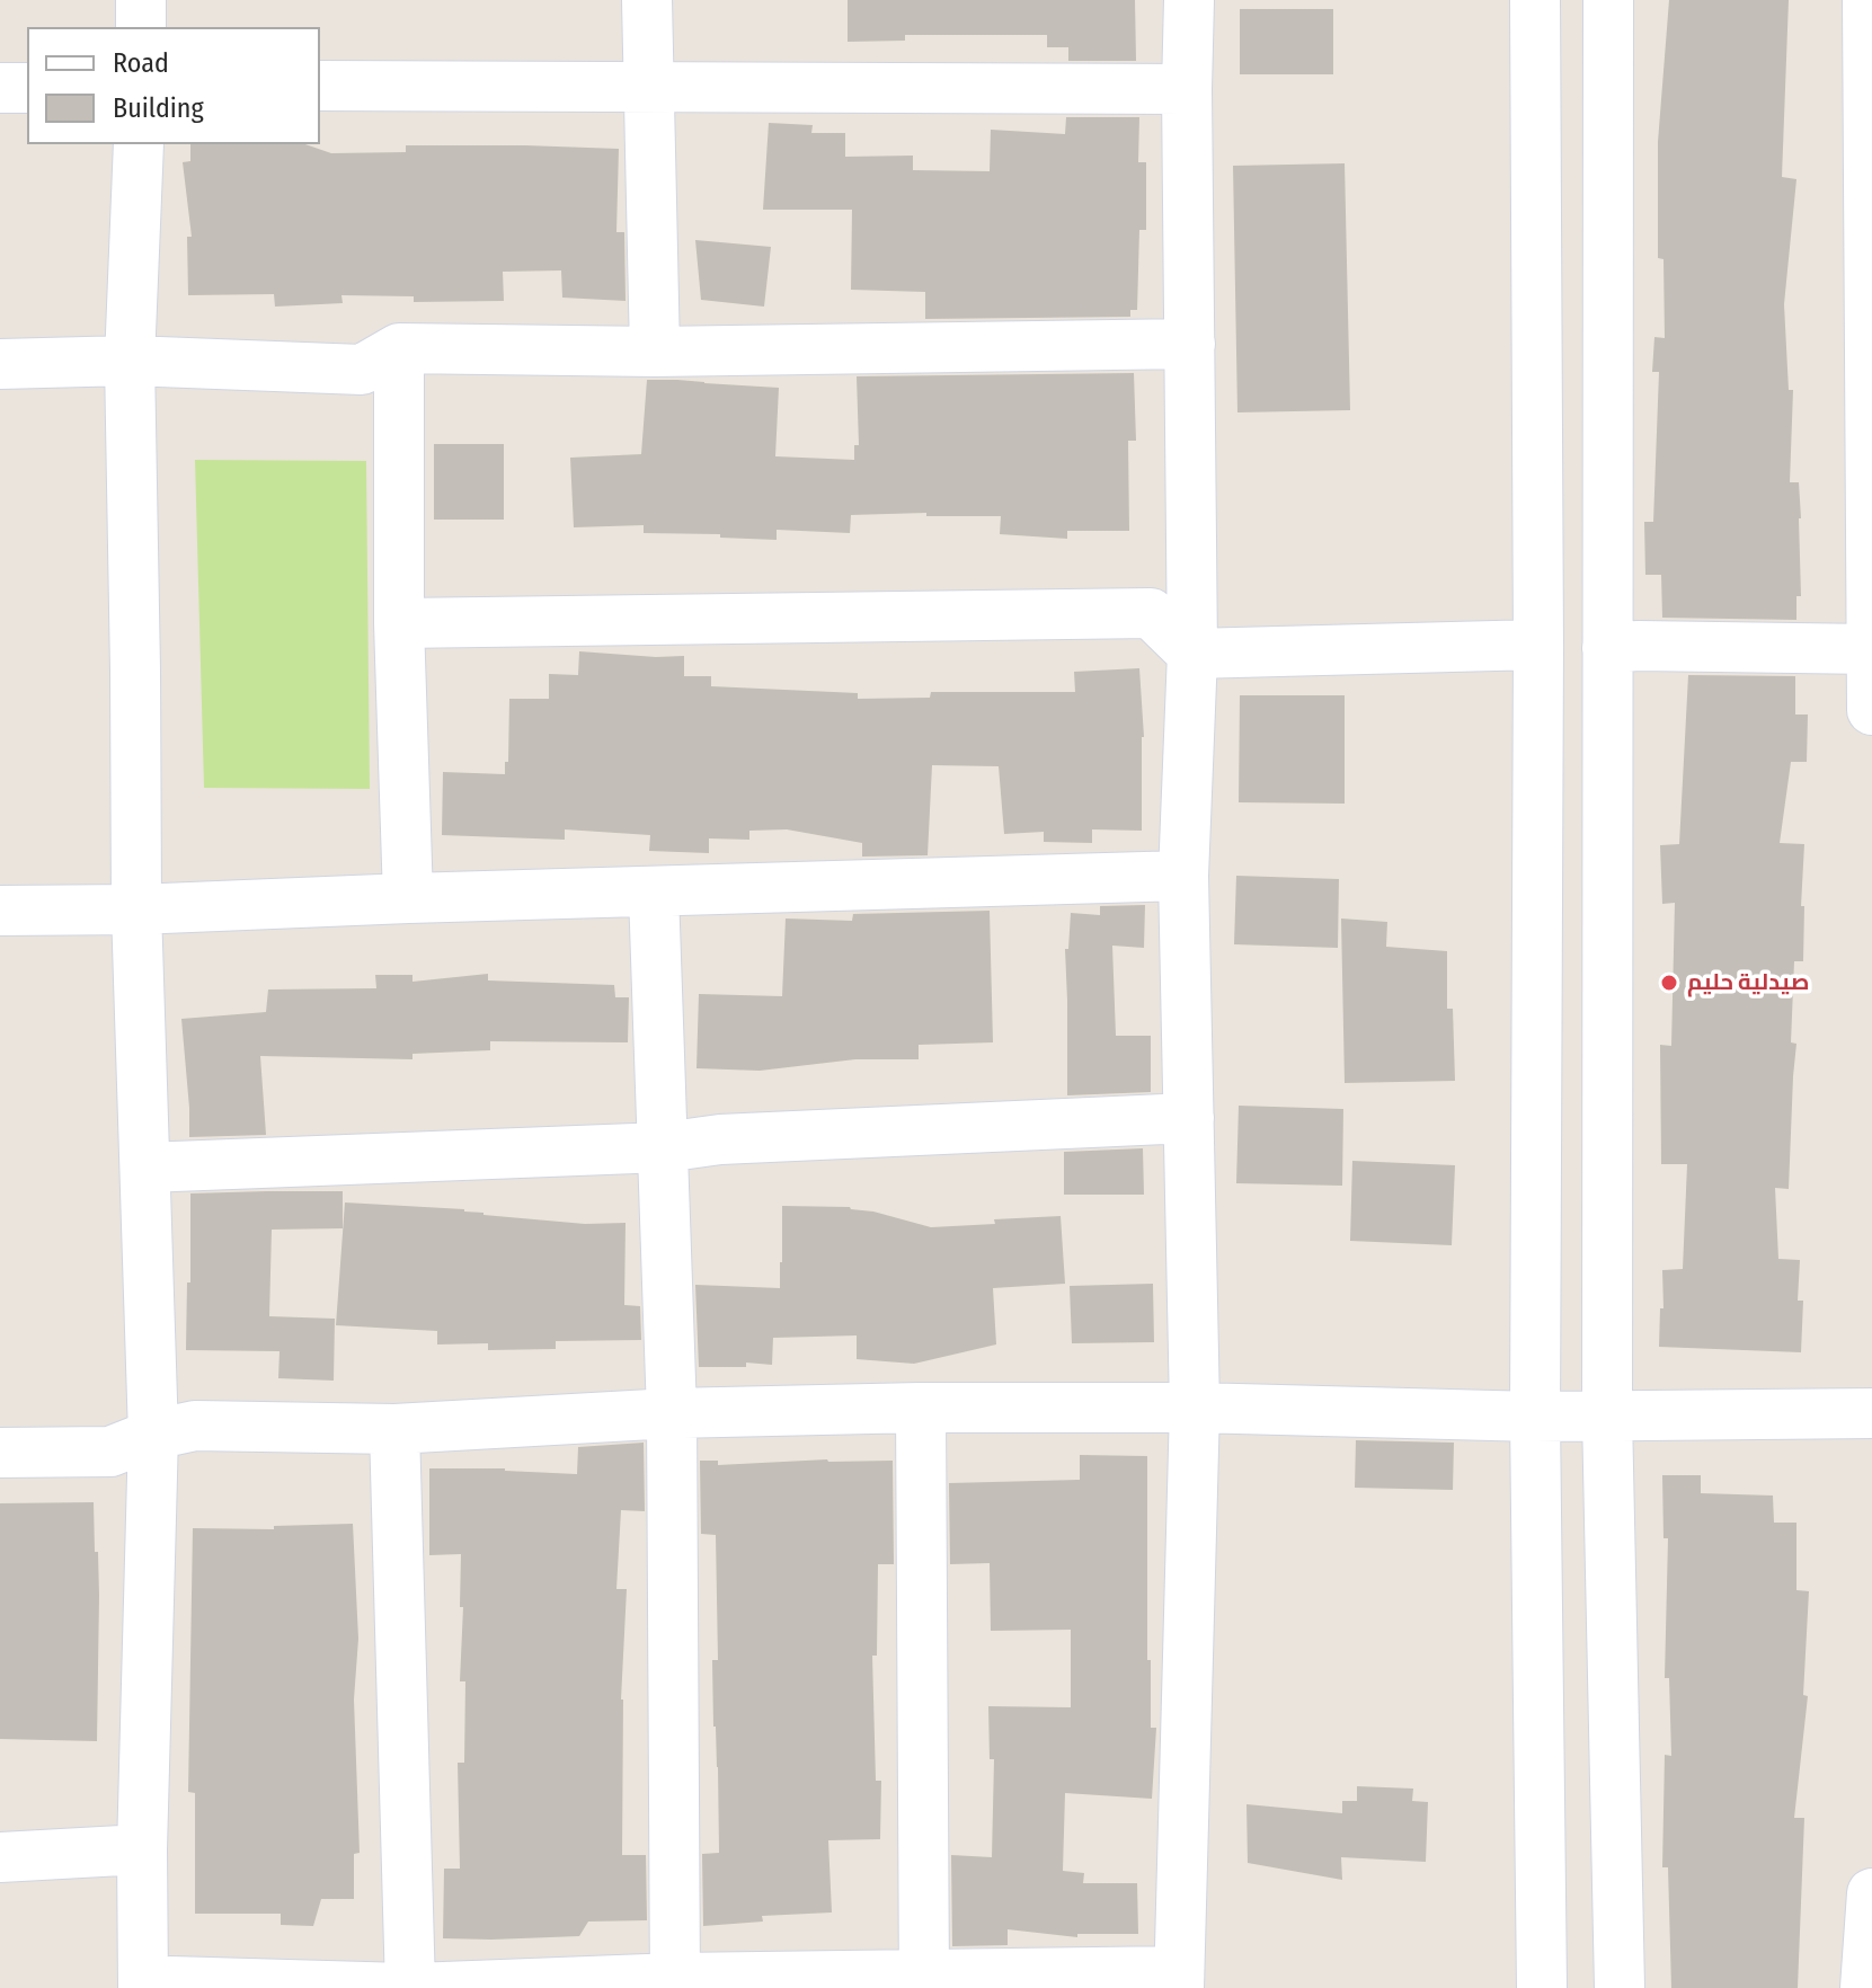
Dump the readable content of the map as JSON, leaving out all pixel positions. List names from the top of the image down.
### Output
{
  "places": ["صيدلية حليم"],
  "legend": ["Road", "Building"]
}
